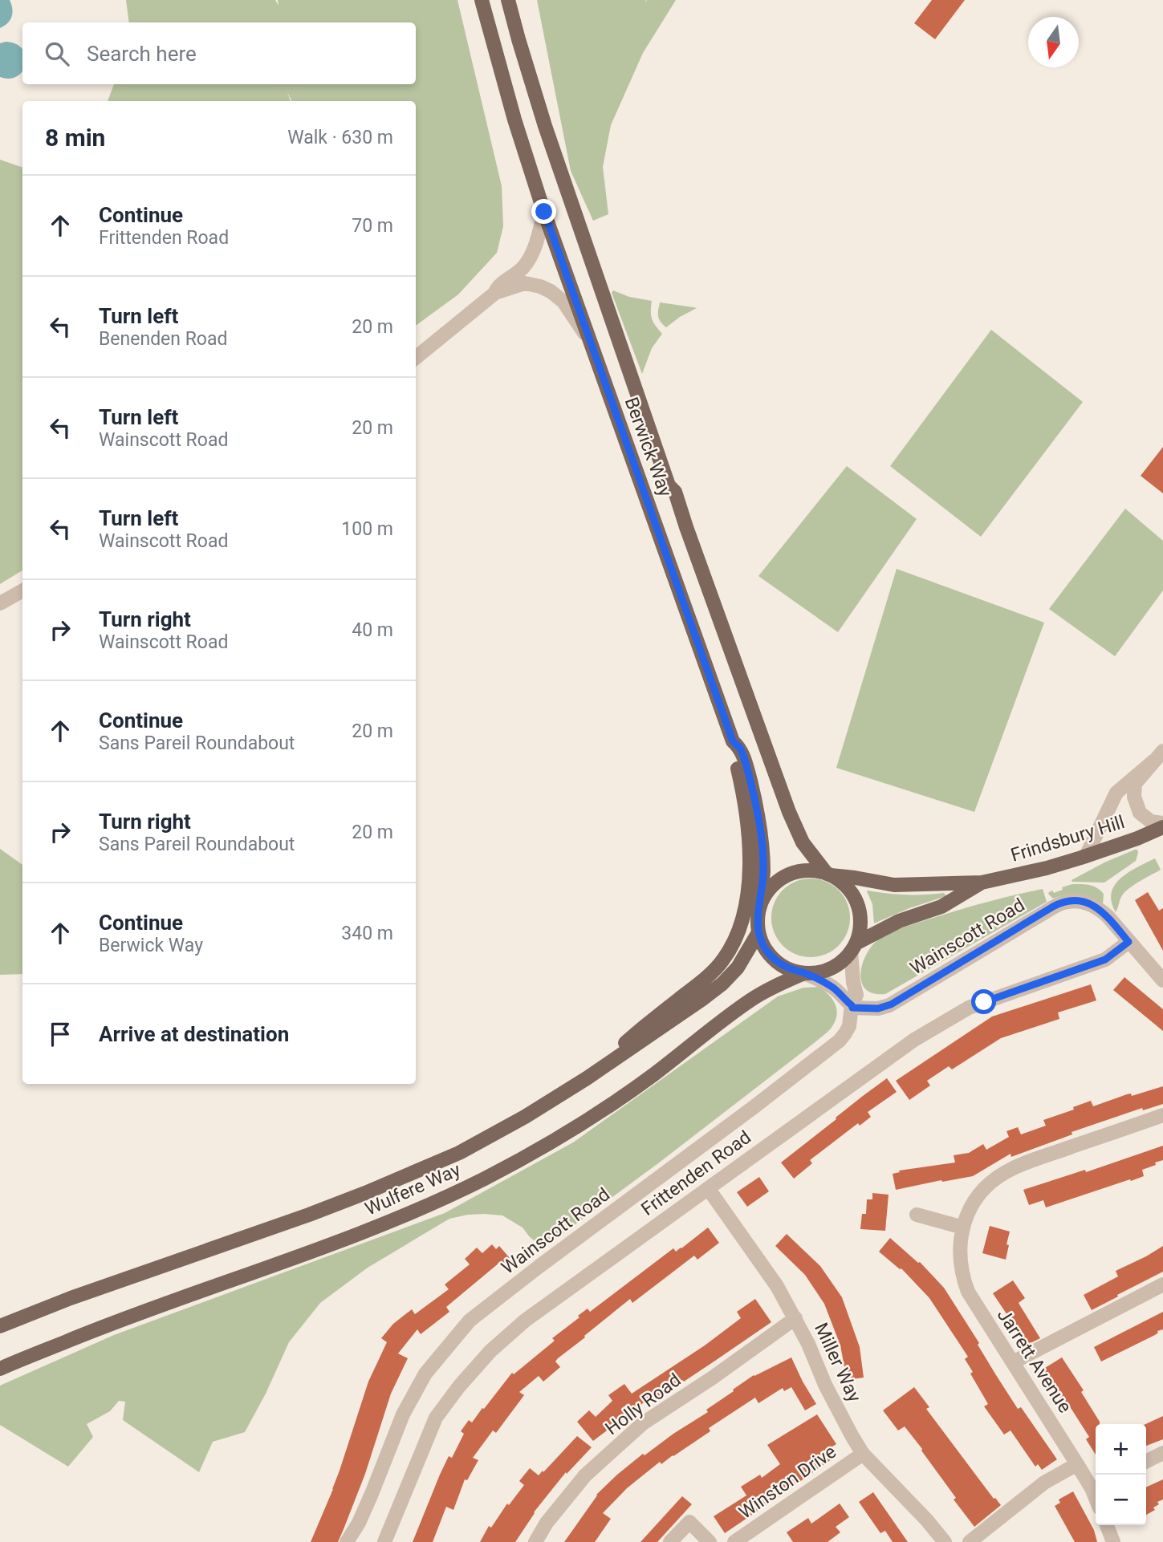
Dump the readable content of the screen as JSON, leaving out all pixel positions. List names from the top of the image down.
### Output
{
  "streets": {
    "main road": ["Berwick Way", "Frindsbury Hill", "Wulfere Way"],
    "street": [
      "Wainscott Road",
      "Frittenden Road",
      "Jarrett Avenue",
      "Miller Way",
      "Holly Road",
      "Winston Drive"
    ]
  },
  "crossings": [
    ["Berwick Way", "Frindsbury Hill"],
    ["Berwick Way", "Wainscott Road"],
    ["Berwick Way", "Wulfere Way"],
    ["Frindsbury Hill", "Wainscott Road"],
    ["Frindsbury Hill", "Wulfere Way"],
    ["Wainscott Road", "Frittenden Road"],
    ["Wainscott Road", "Wulfere Way"],
    ["Frittenden Road", "Miller Way"],
    ["Miller Way", "Holly Road"],
    ["Miller Way", "Winston Drive"]
  ],
  "north": "bottom",
  "page": {
    "search": "Search here",
    "heading": ["8 min", "Walk · 630 m"],
    "list": [
      ["Continue", "Frittenden Road", "70 m"],
      ["Turn left", "Benenden Road", "20 m"],
      ["Turn left", "Wainscott Road", "20 m"],
      ["Turn left", "Wainscott Road", "100 m"],
      ["Turn right", "Wainscott Road", "40 m"],
      ["Continue", "Sans Pareil Roundabout", "20 m"],
      ["Turn right", "Sans Pareil Roundabout", "20 m"],
      ["Continue", "Berwick Way", "340 m"],
      "Arrive at destination"
    ],
    "map_buttons": ["+", "−"]
  }
}
